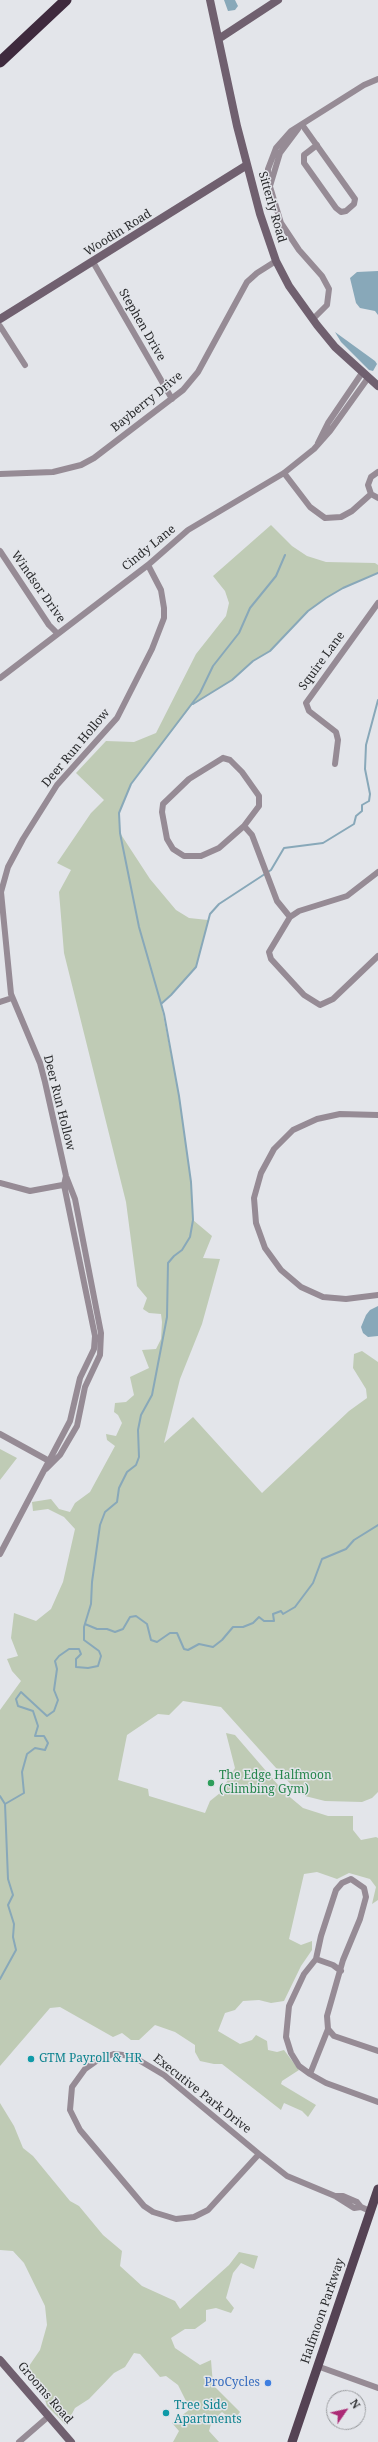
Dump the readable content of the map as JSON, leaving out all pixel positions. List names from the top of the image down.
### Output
{
  "streets": {
    "main road": ["Halfmoon Parkway"],
    "street": [
      "Sitterly Road",
      "Woodin Road",
      "Stephen Drive",
      "Bayberry Drive",
      "Cindy Lane",
      "Windsor Drive",
      "Squire Lane",
      "Deer Run Hollow",
      "Executive Park Drive",
      "Grooms Road"
    ]
  },
  "crossings": [
    ["Sitterly Road", "Woodin Road"],
    ["Sitterly Road", "Bayberry Drive"],
    ["Sitterly Road", "Cindy Lane"],
    ["Woodin Road", "Stephen Drive"],
    ["Stephen Drive", "Bayberry Drive"],
    ["Cindy Lane", "Windsor Drive"],
    ["Cindy Lane", "Deer Run Hollow"],
    ["Executive Park Drive", "Halfmoon Parkway"]
  ],
  "places": [
    "The Edge Halfmoon (Climbing Gym)",
    "GTM Payroll & HR",
    "ProCycles",
    "Tree Side Apartments"
  ],
  "north": "top right"
}
